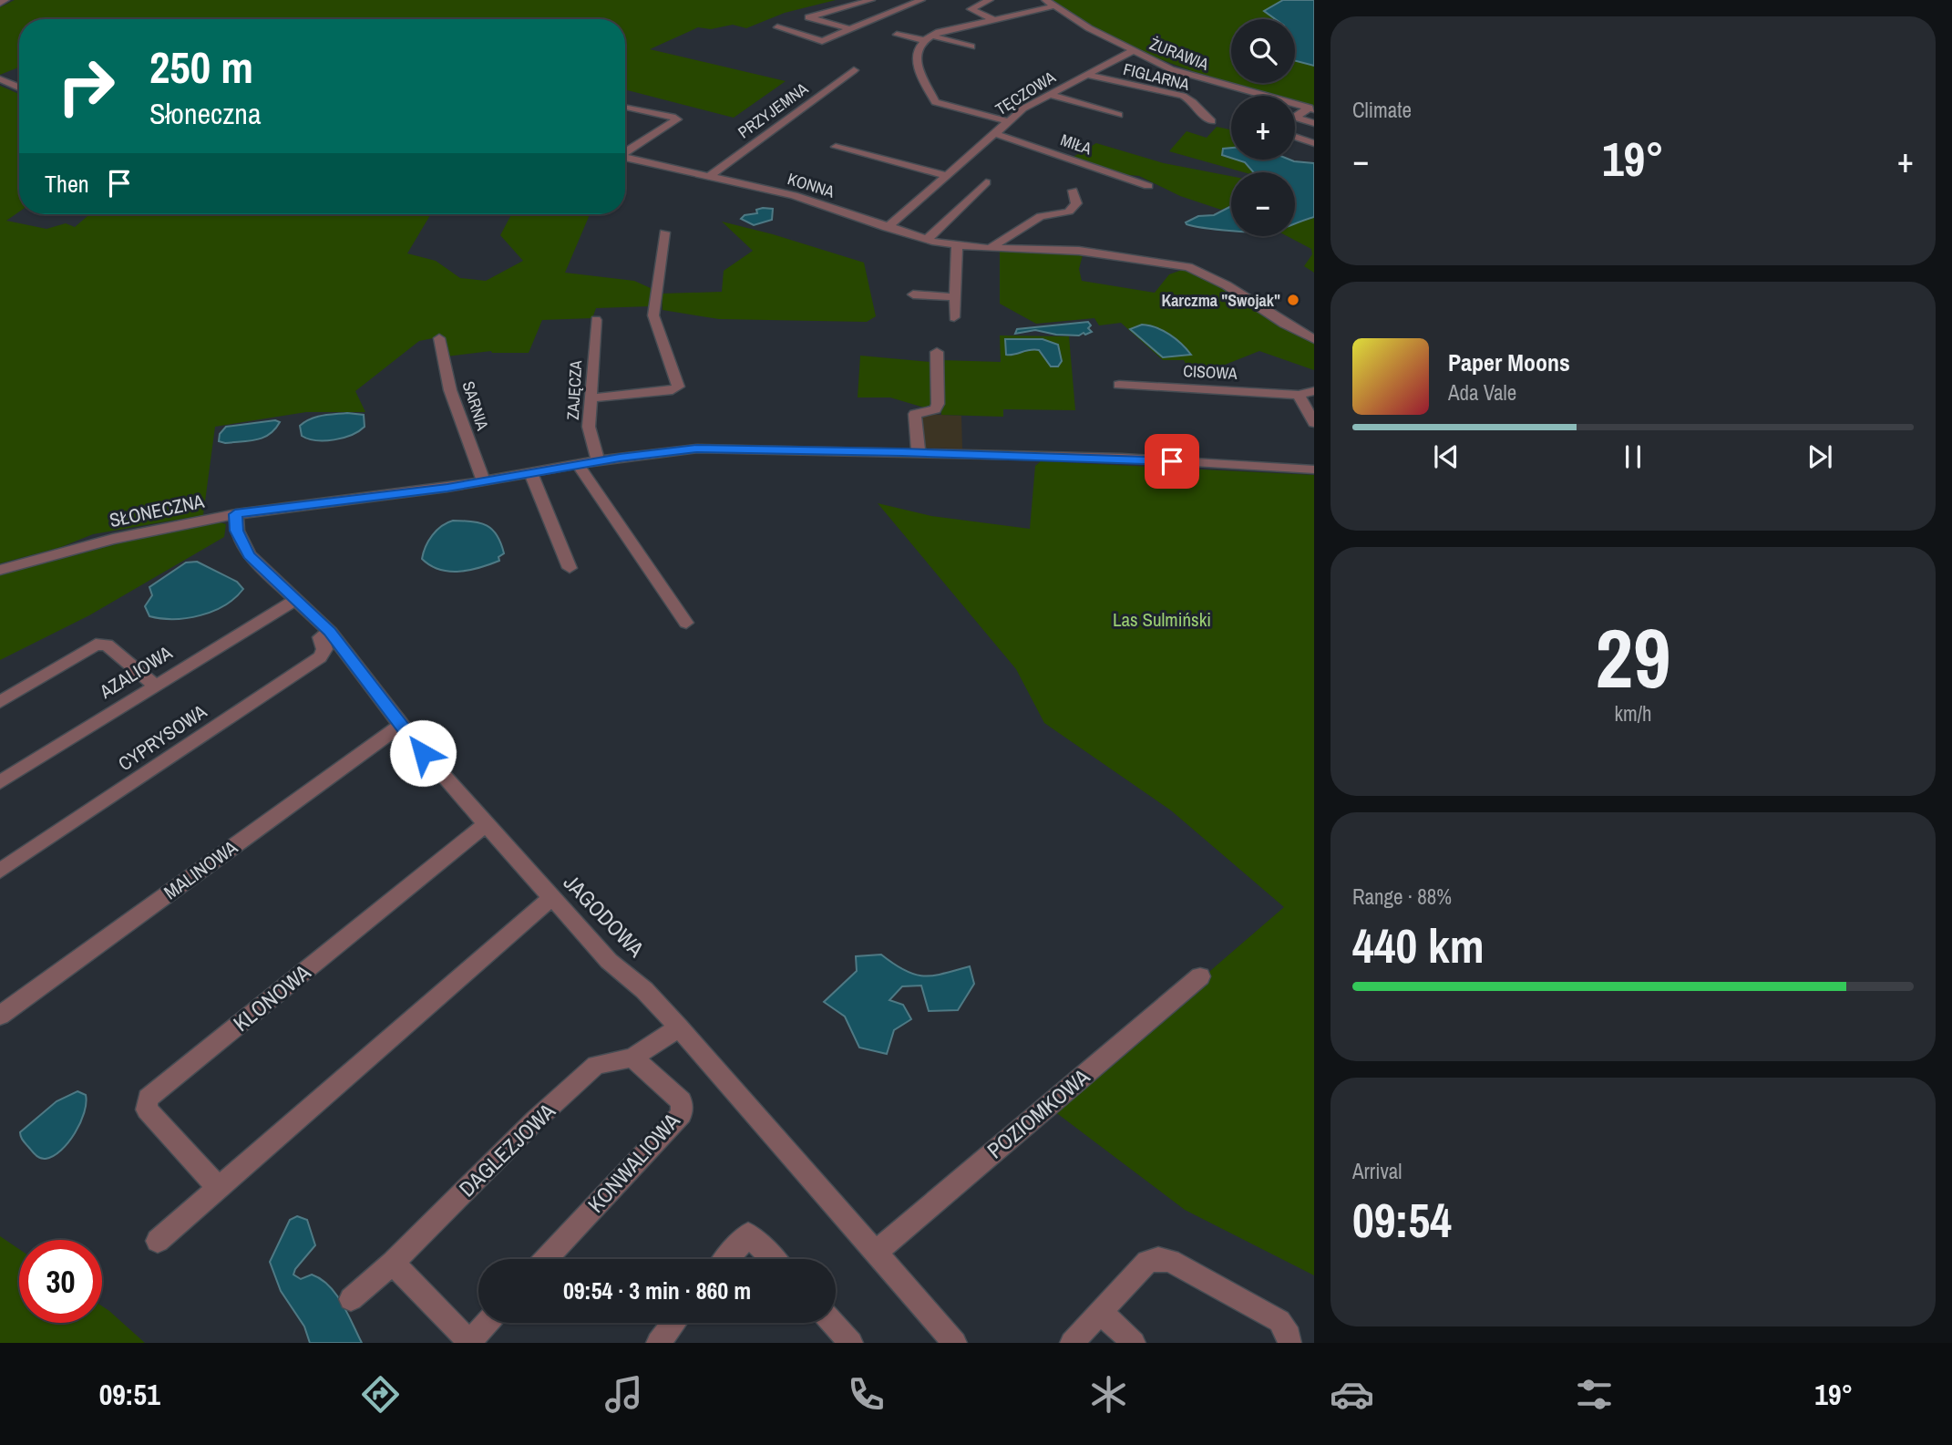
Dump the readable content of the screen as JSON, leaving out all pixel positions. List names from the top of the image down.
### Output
{
  "streets": {
    "street": [
      "ŻURAWIA",
      "FIGLARNA",
      "TĘCZOWA",
      "PRZYJEMNA",
      "MIŁA",
      "KONNA",
      "CISOWA",
      "ZAJĘCZA",
      "SARNIA",
      "SŁONECZNA",
      "AZALIOWA",
      "CYPRYSOWA",
      "MALINOWA",
      "JAGODOWA",
      "KLONOWA",
      "POZIOMKOWA",
      "DAGLEZJOWA",
      "KONWALIOWA"
    ]
  },
  "crossings": [
    ["ŻURAWIA", "TĘCZOWA"],
    ["FIGLARNA", "TĘCZOWA"],
    ["TĘCZOWA", "MIŁA"],
    ["TĘCZOWA", "KONNA"],
    ["PRZYJEMNA", "KONNA"],
    ["ZAJĘCZA", "SŁONECZNA"],
    ["SARNIA", "SŁONECZNA"],
    ["SŁONECZNA", "JAGODOWA"],
    ["AZALIOWA", "JAGODOWA"],
    ["CYPRYSOWA", "JAGODOWA"],
    ["MALINOWA", "JAGODOWA"],
    ["JAGODOWA", "KLONOWA"],
    ["JAGODOWA", "POZIOMKOWA"],
    ["JAGODOWA", "DAGLEZJOWA"],
    ["DAGLEZJOWA", "KONWALIOWA"]
  ],
  "parks": ["Las Sulmiński"],
  "places": ["Karczma \"Swojak\""],
  "page": {
    "tile": [
      "Climate",
      ["29", "km/h"],
      ["Range · 88%", "440 km"],
      ["Arrival", "09:54"]
    ],
    "map_buttons": ["+", "−"],
    "turn": ["250 m", "Słoneczna"],
    "heat": ["−", "19°", "+"],
    "then": "Then",
    "song": ["Paper Moons", "Ada Vale"],
    "limit": "30",
    "trip": "09:54 · 3 min · 860 m",
    "tabs": ["09:51", "19°"]
  }
}
